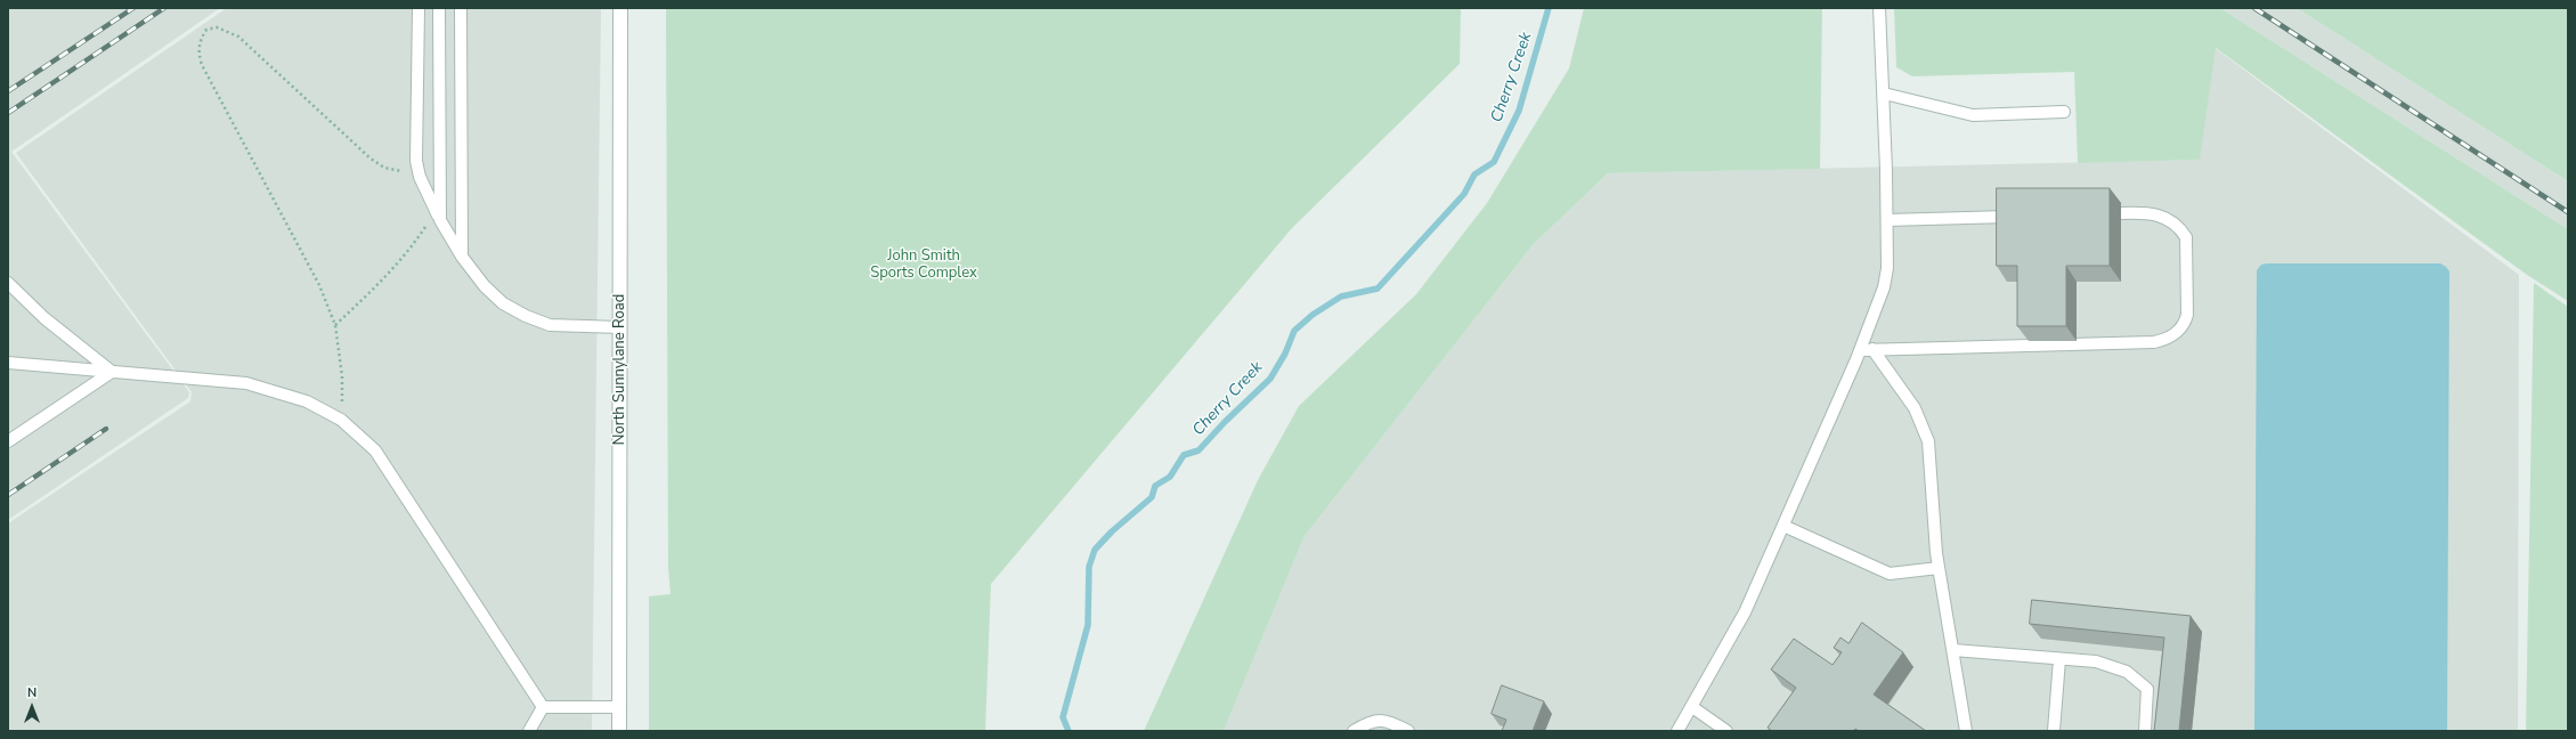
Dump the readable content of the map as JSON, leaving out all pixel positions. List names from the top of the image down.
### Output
{
  "streets": {
    "street": ["North Sunnylane Road"]
  },
  "water": ["Cherry Creek"],
  "parks": ["John Smith Sports Complex"],
  "north": "top"
}
